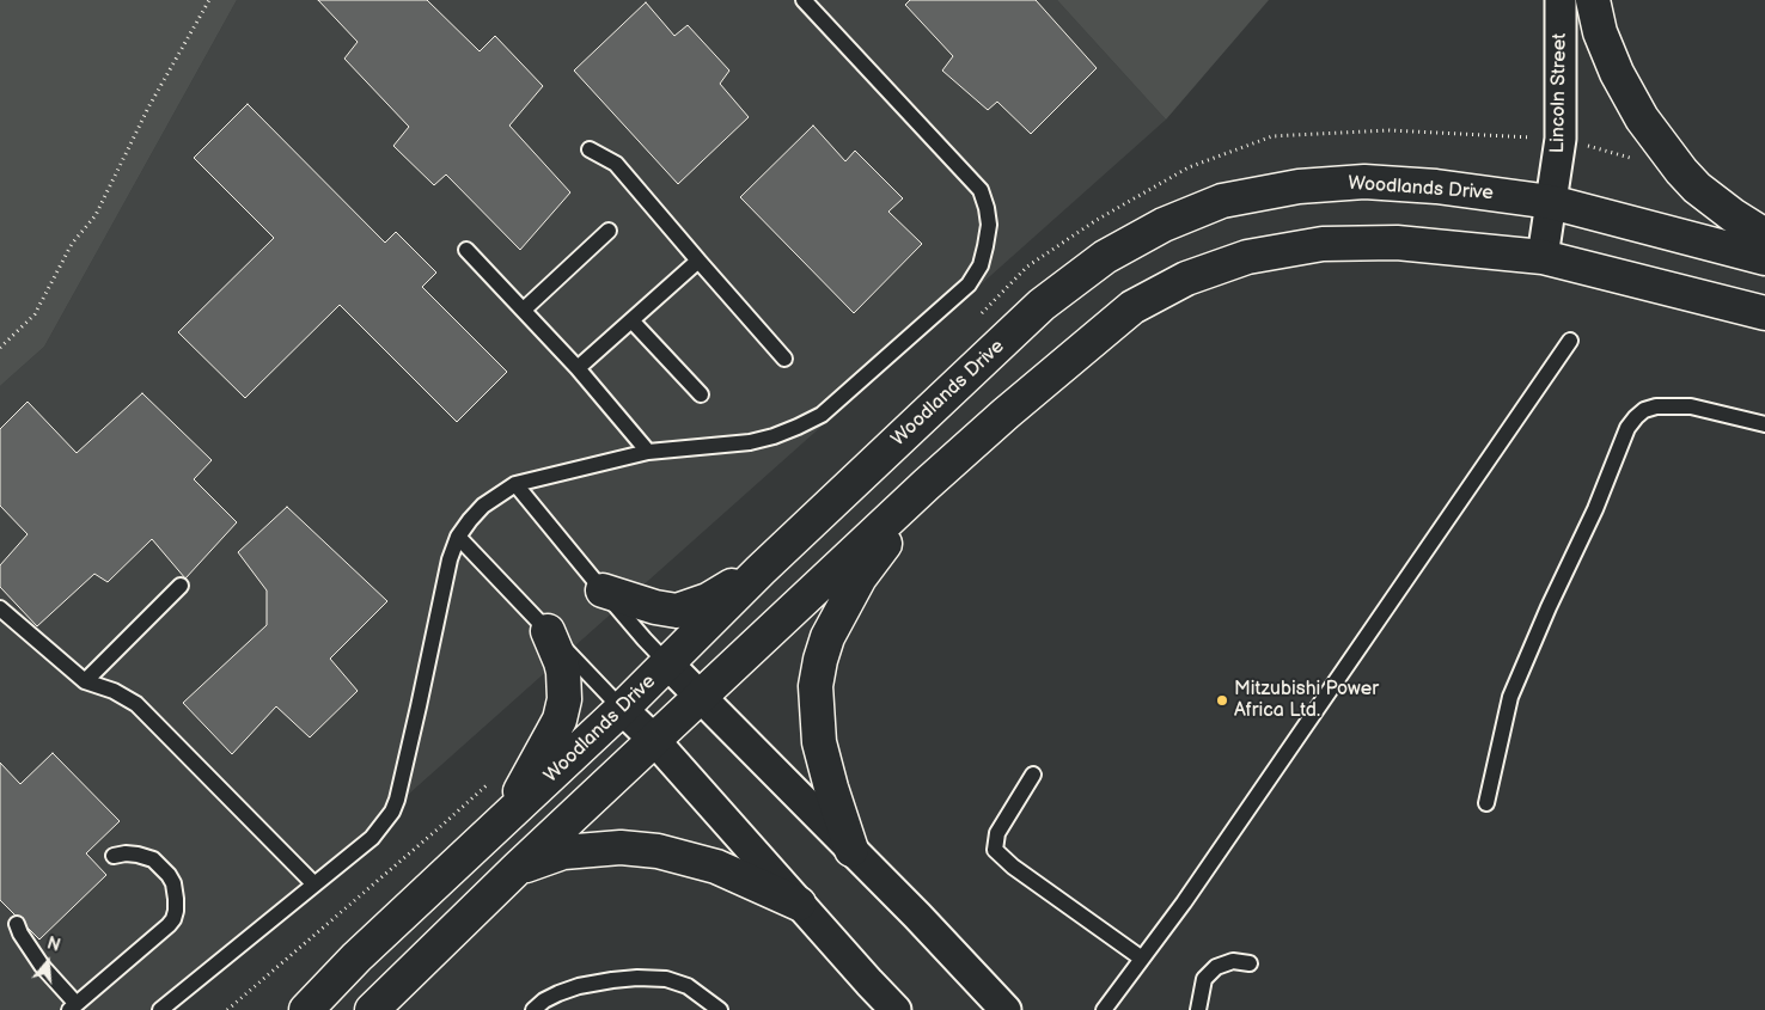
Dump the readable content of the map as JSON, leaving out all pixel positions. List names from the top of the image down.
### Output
{
  "streets": {
    "main road": ["Woodlands Drive"],
    "street": ["Lincoln Street"]
  },
  "crossings": [
    ["Lincoln Street", "Woodlands Drive"]
  ],
  "places": ["Mitzubishi Power Africa Ltd."],
  "north": "top"
}
